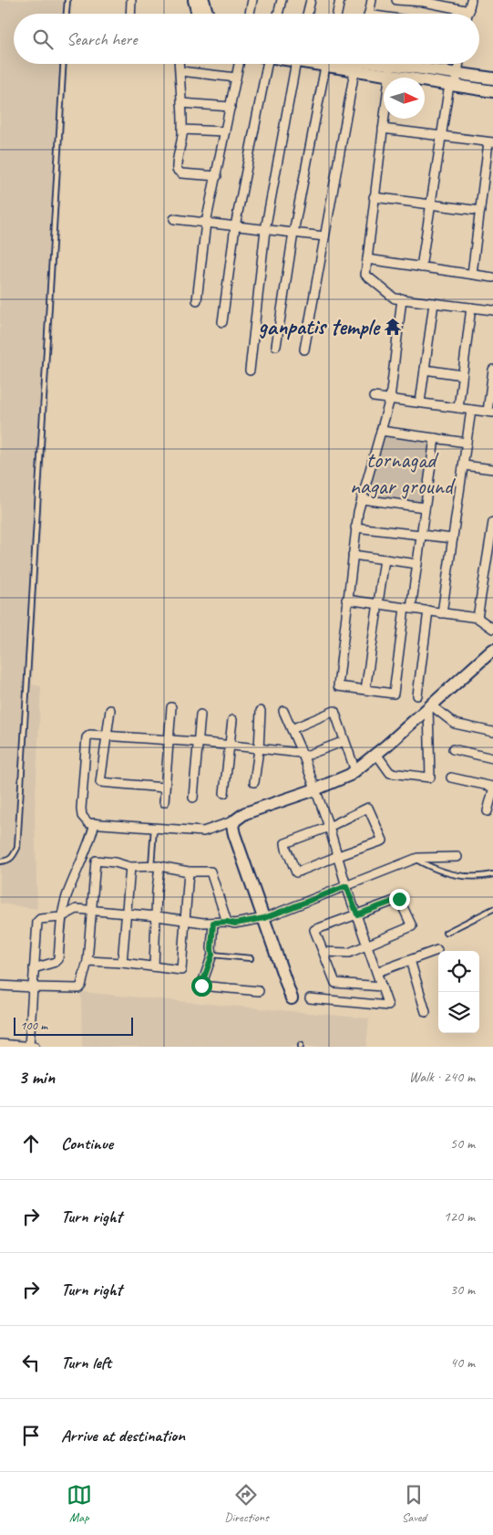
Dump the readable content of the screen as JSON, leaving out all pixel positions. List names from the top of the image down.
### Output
{
  "parks": ["tornagad nagar ground"],
  "places": {
    "temple": ["ganpatis temple"]
  },
  "scale_bar": "100 m",
  "north": "right",
  "page": {
    "search": "Search here",
    "scale": "100 m",
    "heading": ["3 min", "Walk · 240 m"],
    "list": [
      ["Continue", "50 m"],
      ["Turn right", "120 m"],
      ["Turn right", "30 m"],
      ["Turn left", "40 m"],
      "Arrive at destination"
    ],
    "nav": ["Map", "Directions", "Saved"]
  }
}
